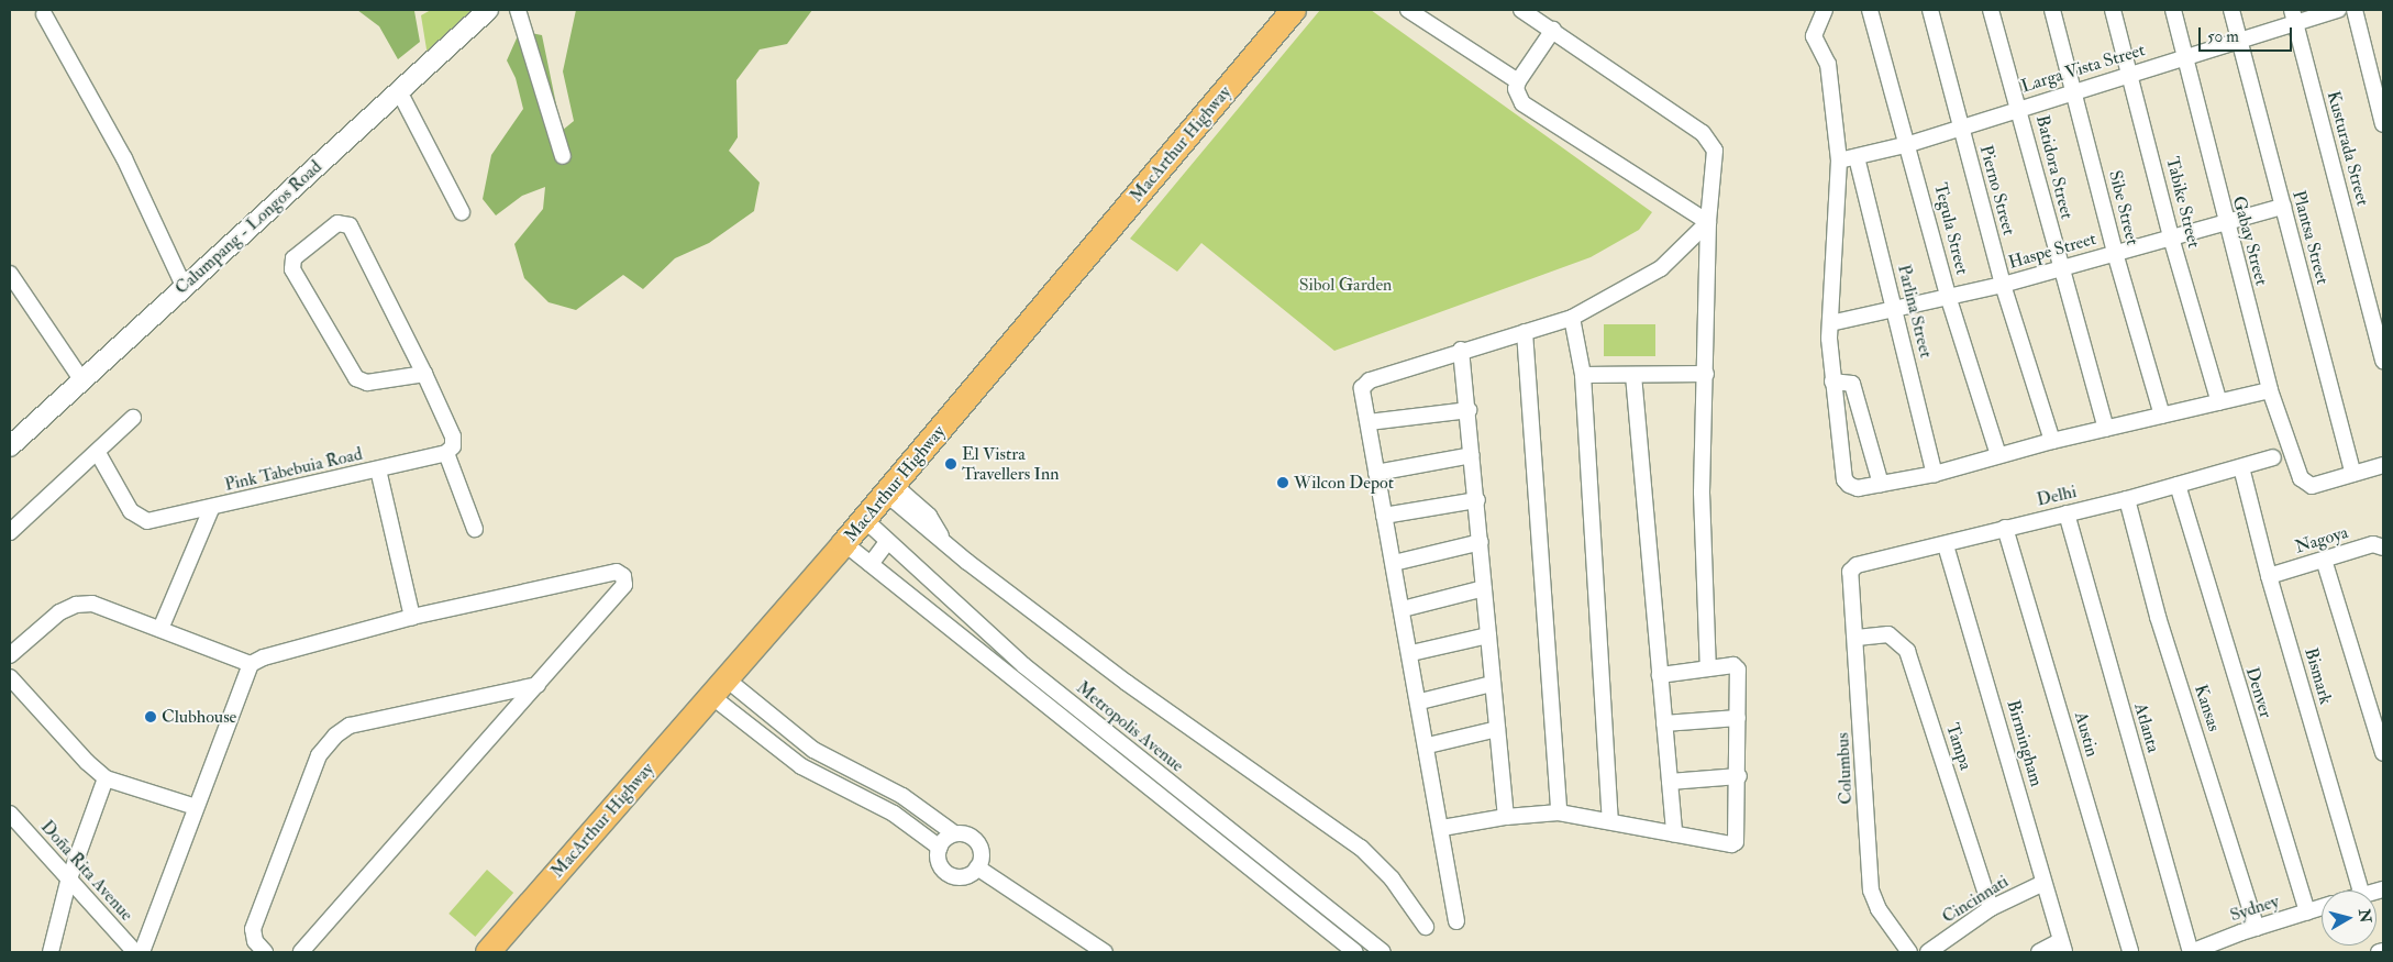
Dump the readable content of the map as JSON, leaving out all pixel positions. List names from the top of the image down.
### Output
{
  "streets": {
    "highway": ["MacArthur Highway"],
    "street": [
      "Larga Vista Street",
      "Kusturada Street",
      "Batidora Street",
      "Pierno Street",
      "Tabike Street",
      "Sibe Street",
      "Calumpang - Longos Road",
      "Tegula Street",
      "Plantsa Street",
      "Gabay Street",
      "Haspe Street",
      "Parlina Street",
      "Pink Tabebuia Road",
      "Delhi",
      "Nagoya",
      "Bismark",
      "Denver",
      "Kansas",
      "Metropolis Avenue",
      "Atlanta",
      "Austin",
      "Birmingham",
      "Tampa",
      "Columbus",
      "Doña Rita Avenue",
      "Cincinnati",
      "Sydney"
    ]
  },
  "crossings": [
    ["Larga Vista Street", "Kusturada Street"],
    ["Larga Vista Street", "Batidora Street"],
    ["Larga Vista Street", "Pierno Street"],
    ["Larga Vista Street", "Tabike Street"],
    ["Larga Vista Street", "Sibe Street"],
    ["Larga Vista Street", "Tegula Street"],
    ["Larga Vista Street", "Plantsa Street"],
    ["Larga Vista Street", "Gabay Street"],
    ["Larga Vista Street", "Parlina Street"],
    ["MacArthur Highway", "Metropolis Avenue"],
    ["Batidora Street", "Haspe Street"],
    ["Pierno Street", "Haspe Street"],
    ["Tabike Street", "Haspe Street"],
    ["Sibe Street", "Haspe Street"],
    ["Tegula Street", "Haspe Street"],
    ["Plantsa Street", "Gabay Street"],
    ["Plantsa Street", "Haspe Street"],
    ["Gabay Street", "Haspe Street"],
    ["Haspe Street", "Parlina Street"],
    ["Delhi", "Bismark"],
    ["Delhi", "Denver"],
    ["Delhi", "Kansas"],
    ["Delhi", "Atlanta"],
    ["Delhi", "Austin"],
    ["Delhi", "Birmingham"],
    ["Delhi", "Columbus"],
    ["Nagoya", "Bismark"],
    ["Denver", "Sydney"],
    ["Kansas", "Sydney"],
    ["Atlanta", "Sydney"],
    ["Birmingham", "Cincinnati"],
    ["Tampa", "Columbus"],
    ["Tampa", "Cincinnati"]
  ],
  "parks": ["Sibol Garden"],
  "places": ["El Vistra Travellers Inn", "Wilcon Depot", "Clubhouse"],
  "scale_bar": "50 m",
  "north": "right"
}
